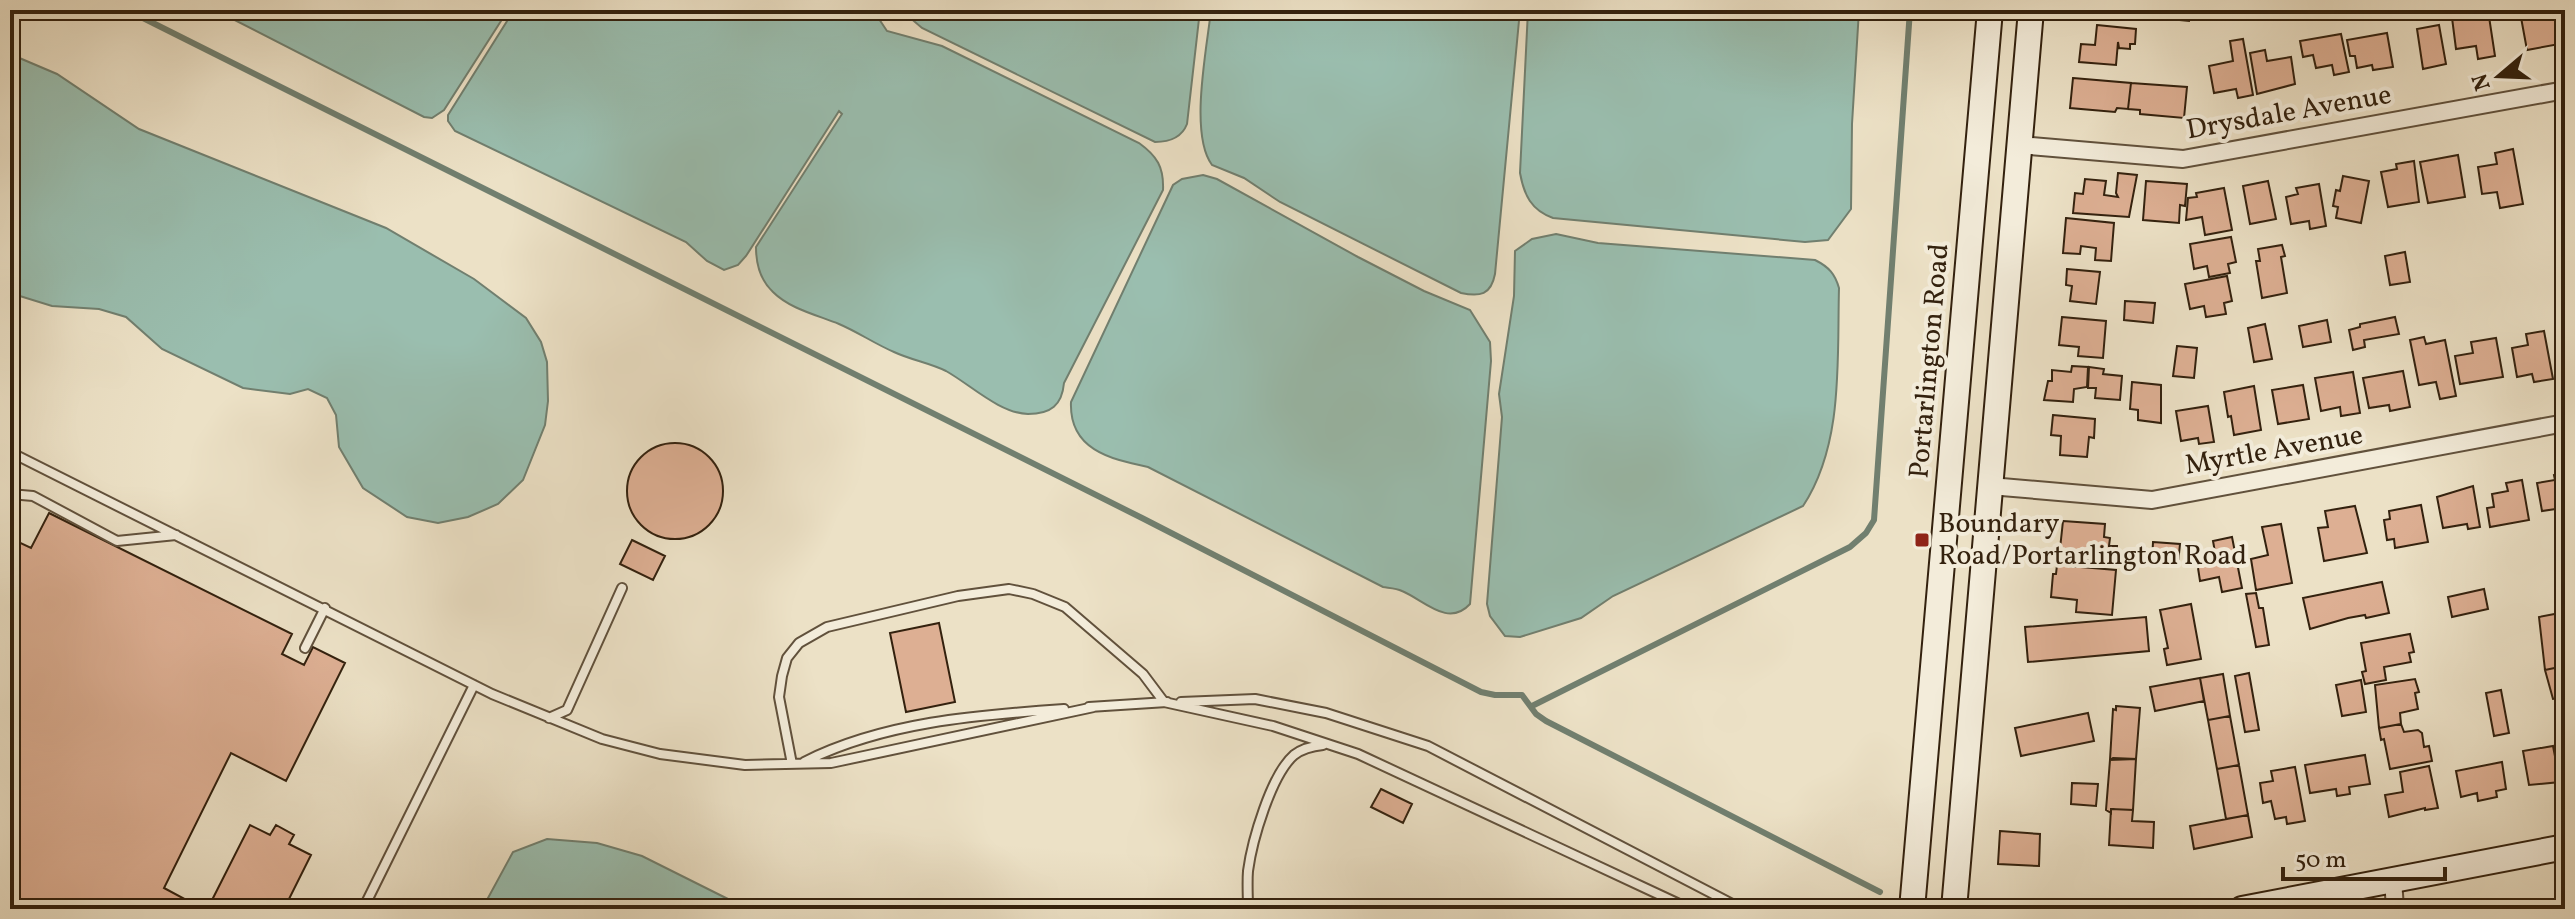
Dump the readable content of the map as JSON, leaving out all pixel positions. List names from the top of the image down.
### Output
{
  "streets": {
    "main road": ["Portarlington Road"],
    "street": ["Drysdale Avenue", "Myrtle Avenue"]
  },
  "places": {
    "transit": ["Boundary Road/Portarlington Road"]
  },
  "scale_bar": "50 m",
  "north": "left"
}
